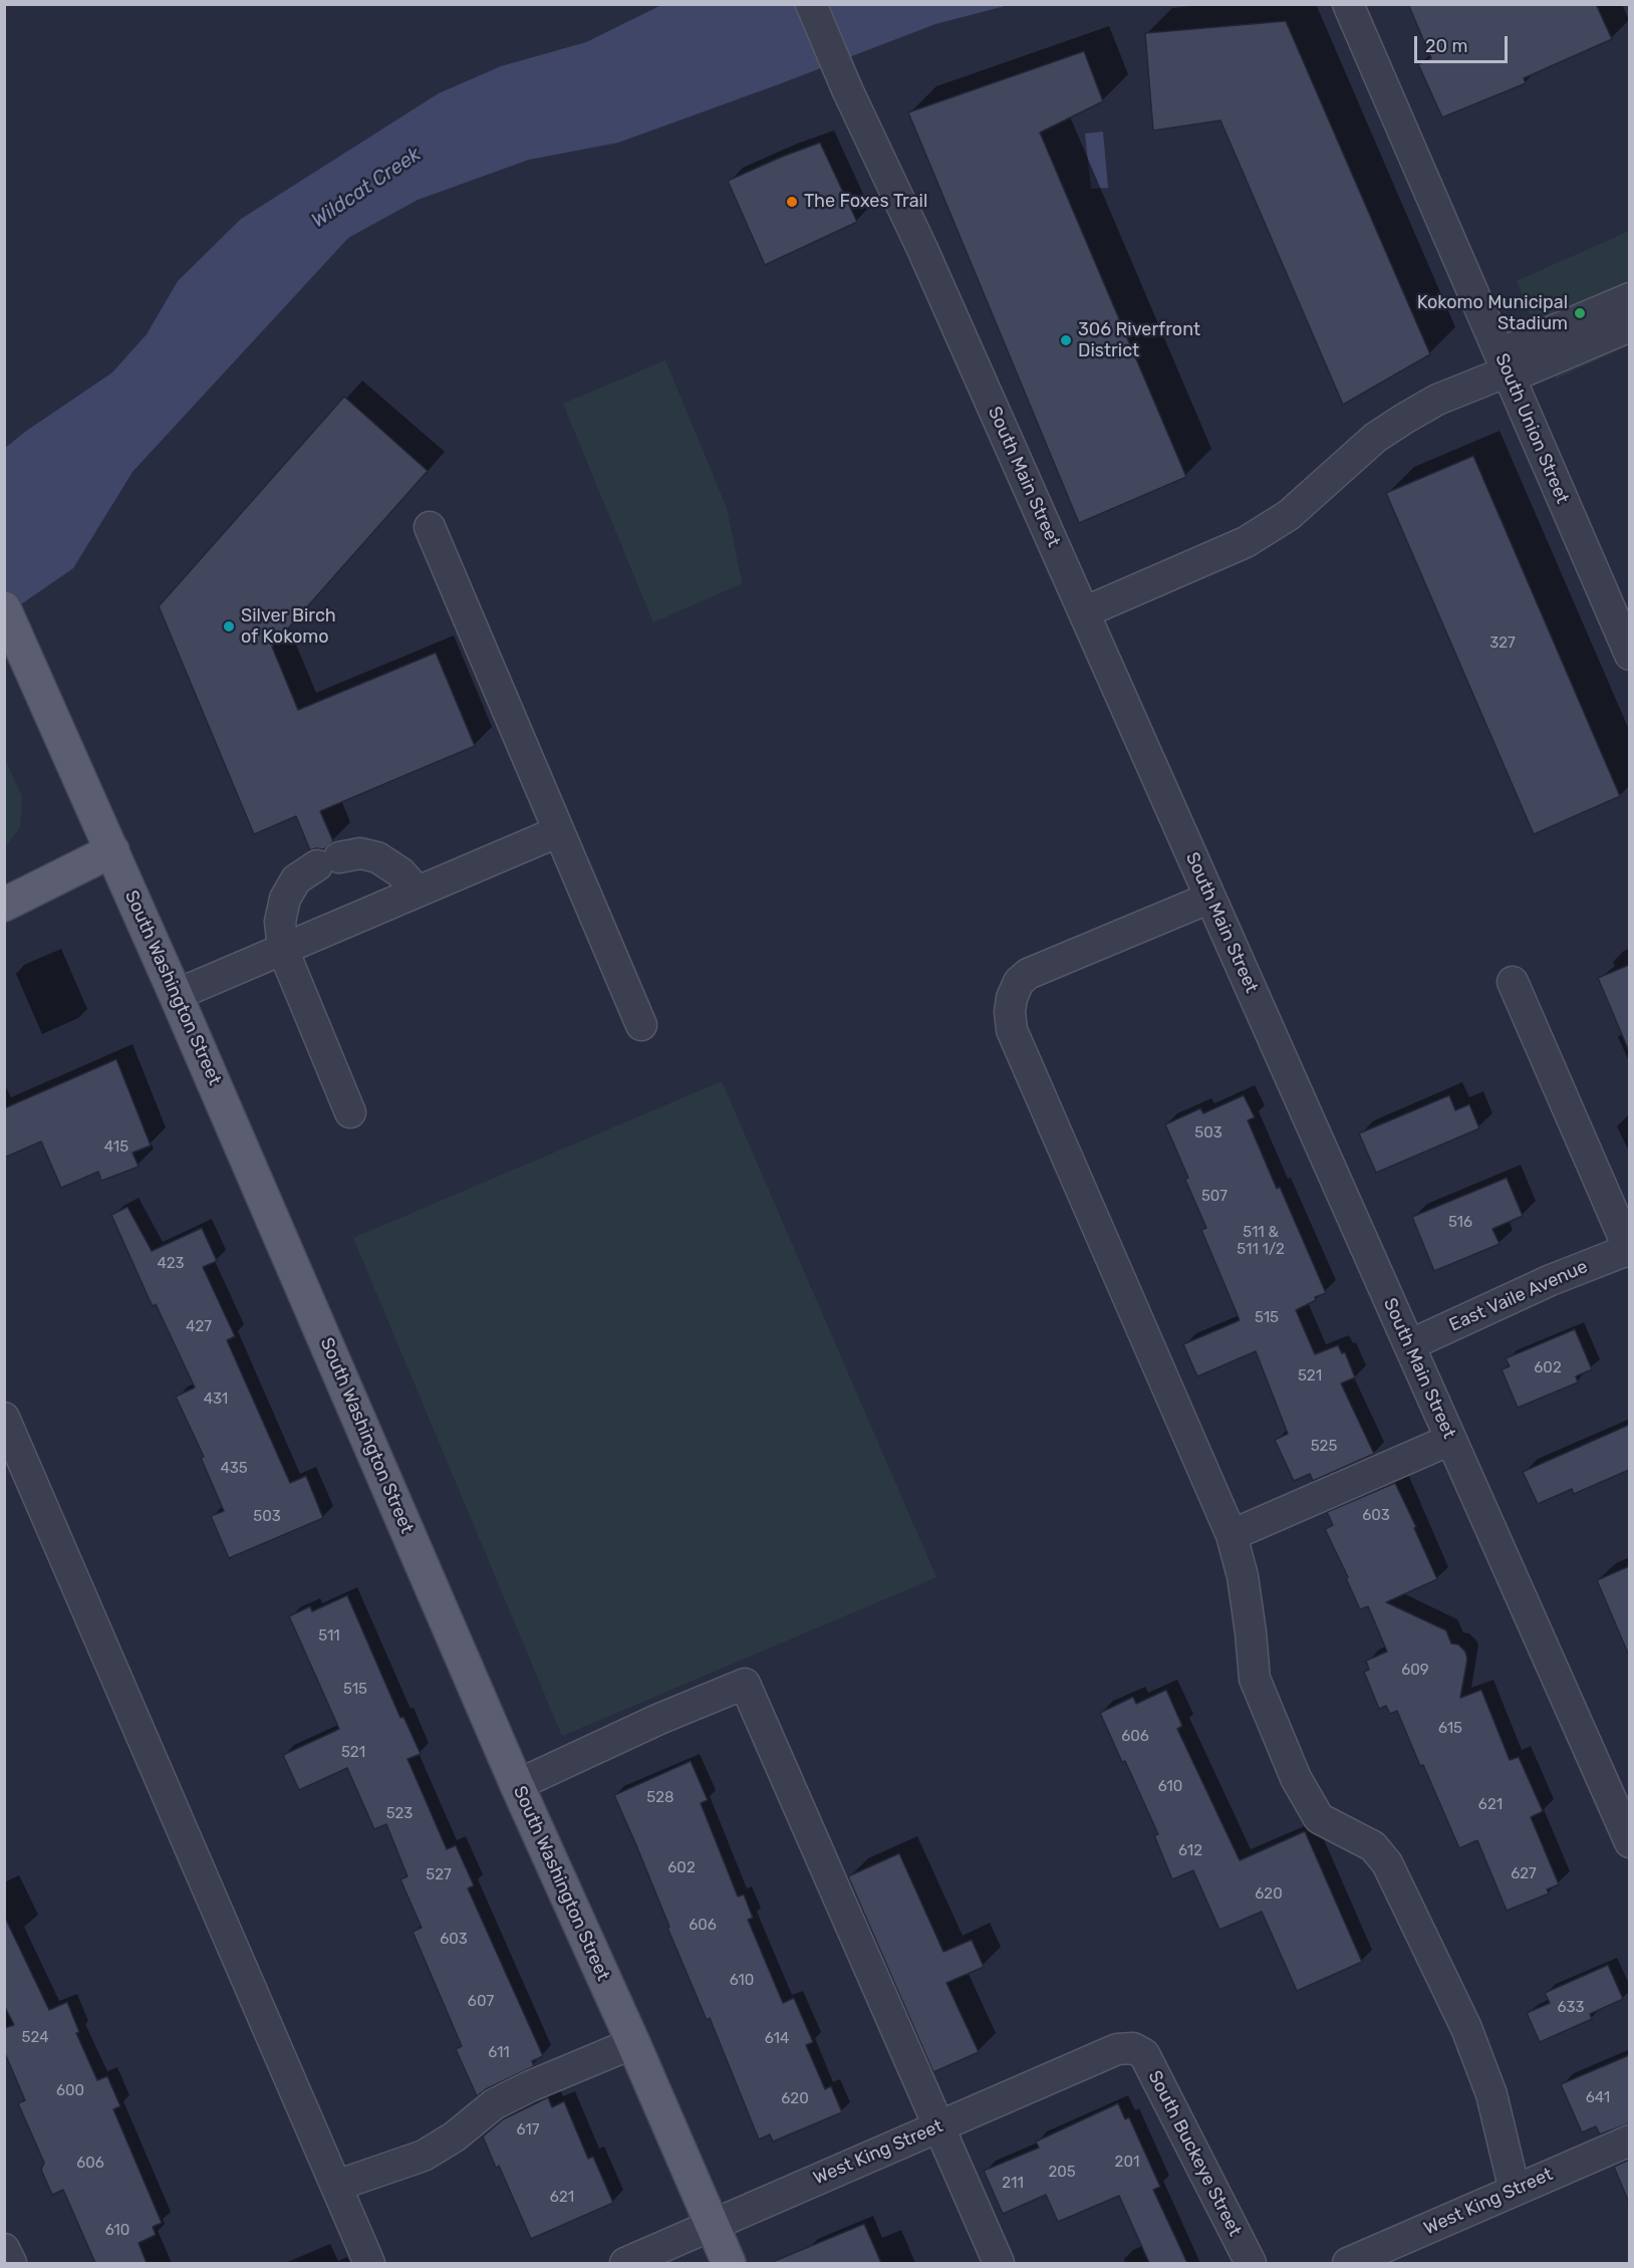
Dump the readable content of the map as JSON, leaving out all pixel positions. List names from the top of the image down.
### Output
{
  "streets": {
    "main road": ["South Washington Street"],
    "street": [
      "South Union Street",
      "South Main Street",
      "East Vaile Avenue",
      "West King Street",
      "South Buckeye Street"
    ]
  },
  "crossings": [
    ["South Main Street", "East Vaile Avenue"],
    ["South Washington Street", "West King Street"],
    ["West King Street", "South Buckeye Street"]
  ],
  "water": ["Wildcat Creek"],
  "places": [
    "The Foxes Trail",
    "Kokomo Municipal Stadium",
    "306 Riverfront District",
    "Silver Birch of Kokomo"
  ],
  "house_numbers": [
    "327",
    "503",
    "415",
    "507",
    "516",
    "511 & 511 1/2",
    "423",
    "515",
    "427",
    "602",
    "521",
    "431",
    "525",
    "435",
    "603",
    "503",
    "511",
    "609",
    "515",
    "615",
    "606",
    "521",
    "610",
    "528",
    "621",
    "523",
    "612",
    "602",
    "627",
    "527",
    "620",
    "606",
    "603",
    "610",
    "607",
    "633",
    "524",
    "614",
    "611",
    "600",
    "641",
    "620",
    "617",
    "201",
    "606",
    "205",
    "211",
    "621",
    "610"
  ],
  "scale_bar": "20 m"
}
